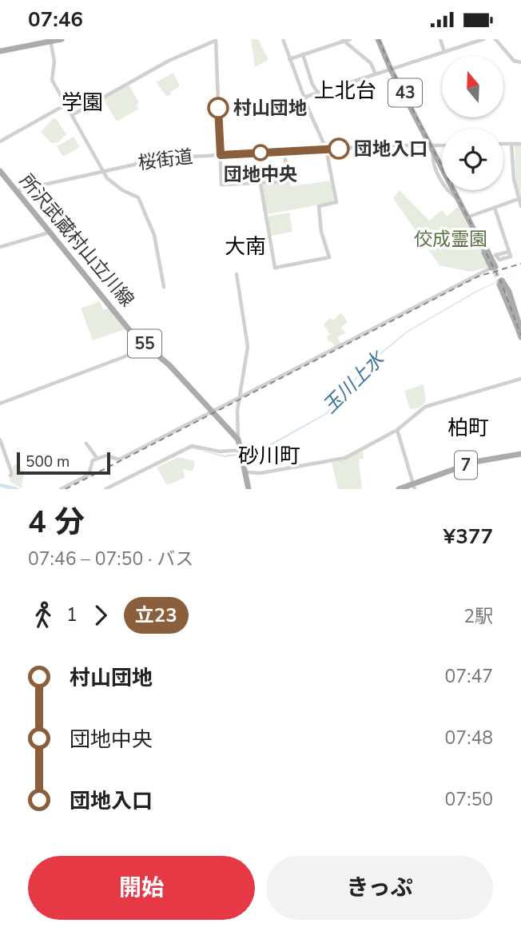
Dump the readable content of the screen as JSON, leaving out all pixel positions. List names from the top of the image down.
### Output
{
  "streets": {
    "main road": [
      "43",
      "所沢武蔵村山立川線",
      "55",
      "7"
    ],
    "street": ["桜街道"]
  },
  "crossings": [
    ["43", "桜街道"],
    ["桜街道", "所沢武蔵村山立川線"]
  ],
  "districts": [
    "上北台",
    "学園",
    "大南",
    "柏町",
    "砂川町"
  ],
  "water": ["玉川上水"],
  "parks": ["佼成霊園"],
  "places": ["村山団地", "団地入口", "団地中央"],
  "lines": ["bus line 立23"],
  "scale_bar": "500 m",
  "north": "top",
  "page": {
    "status": "07:46",
    "scale": "500 m",
    "heading": ["4 分", "07:46 – 07:50 · バス", "¥377"],
    "legs": ["1", "立23", "2駅"],
    "list": [
      {
        "name": "村山団地",
        "value": "07:47"
      },
      {
        "name": "団地中央",
        "value": "07:48"
      },
      {
        "name": "団地入口",
        "value": "07:50"
      }
    ],
    "buttons": ["開始", "きっぷ"]
  }
}
